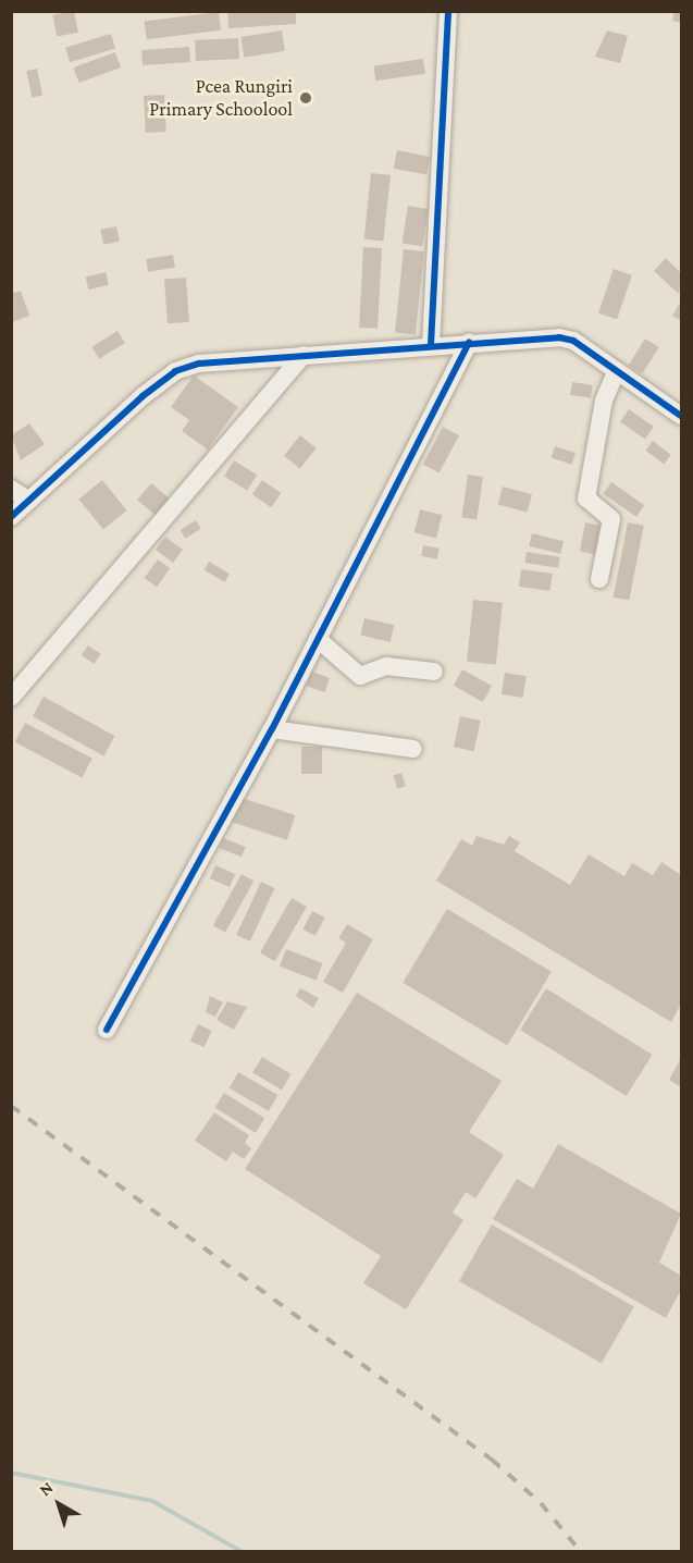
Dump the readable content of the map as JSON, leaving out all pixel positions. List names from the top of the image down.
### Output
{
  "places": ["Pcea Rungiri Primary Schoolool"],
  "north": "top left"
}
